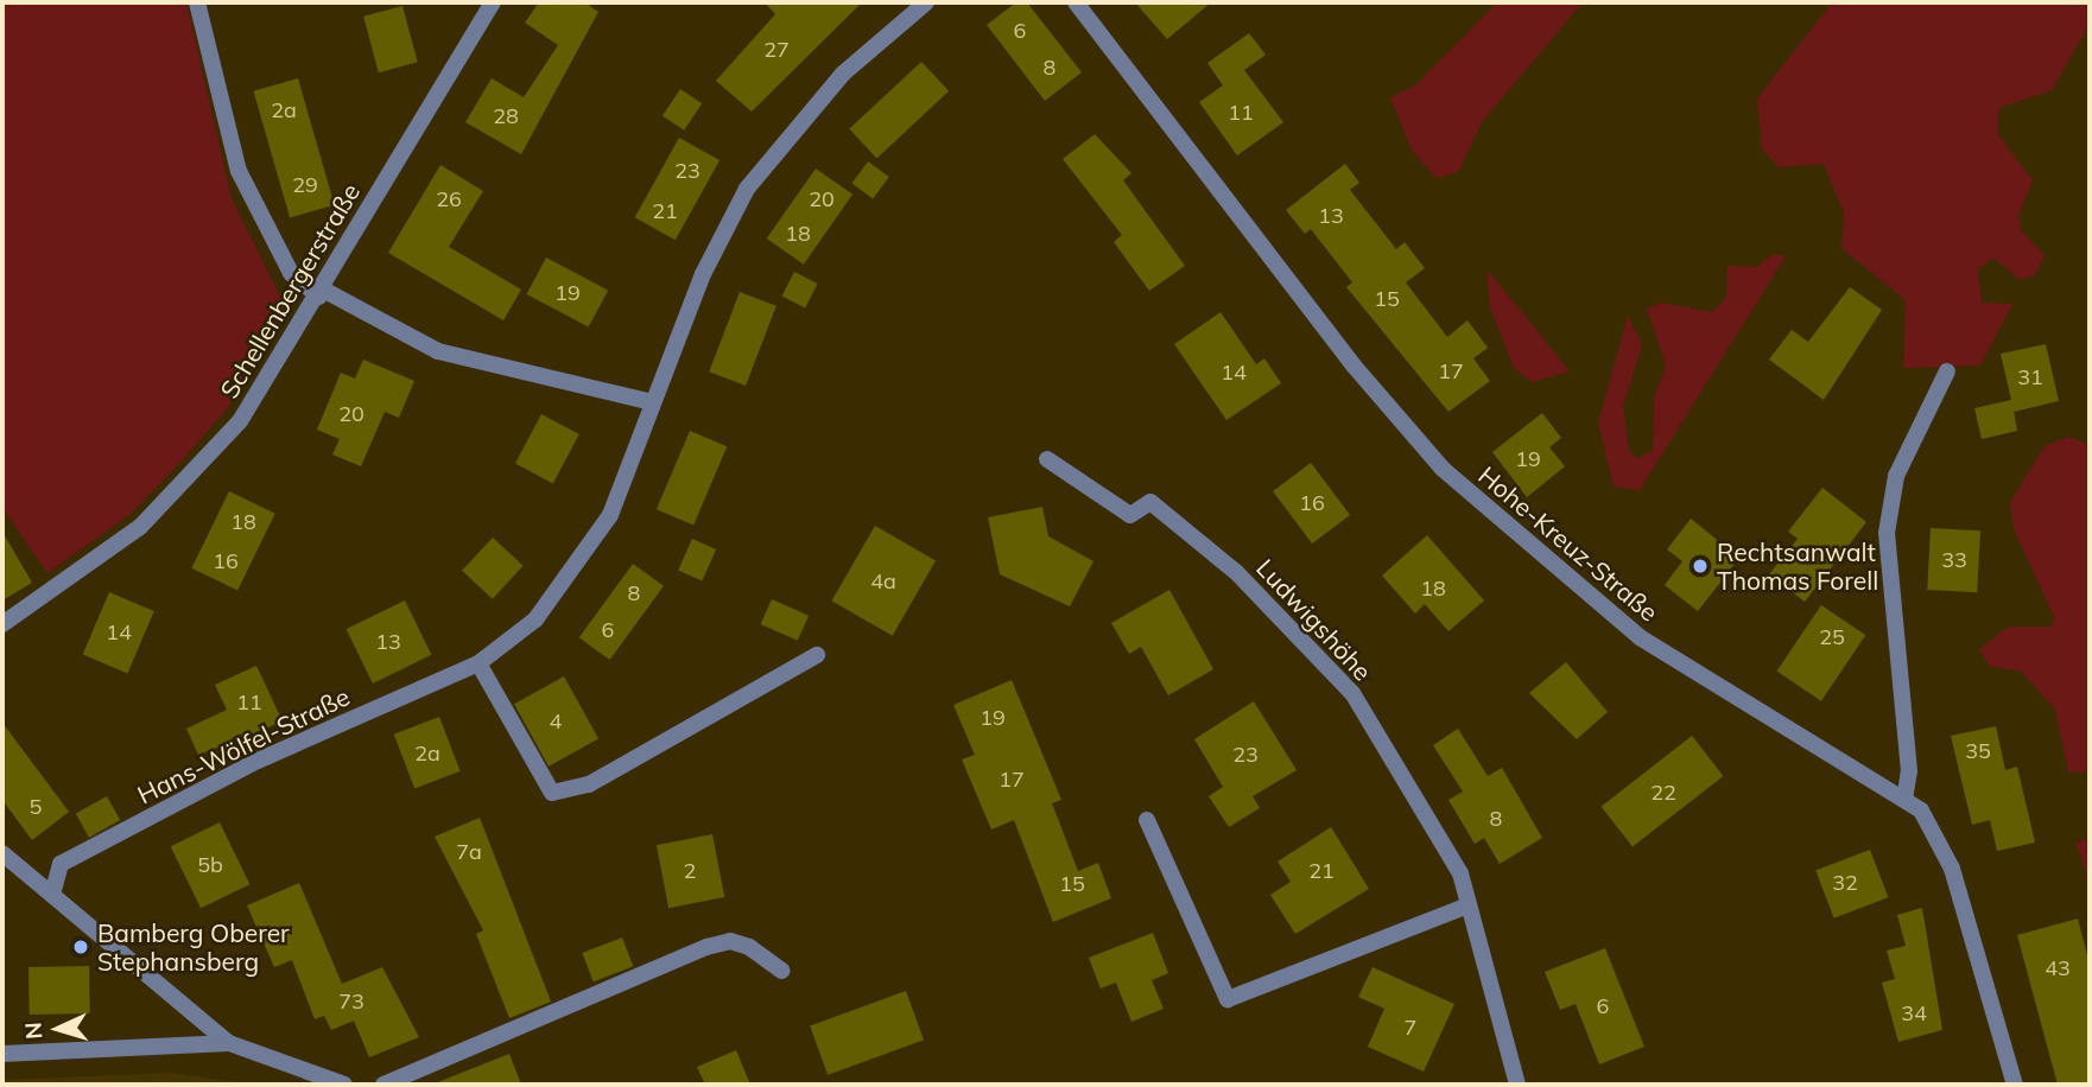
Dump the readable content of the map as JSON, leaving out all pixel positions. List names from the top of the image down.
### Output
{
  "streets": {
    "street": [
      "Schellenbergerstraße",
      "Hohe-Kreuz-Straße",
      "Ludwigshöhe",
      "Hans-Wölfel-Straße"
    ]
  },
  "places": ["Rechtsanwalt Thomas Forell", "Bamberg Oberer Stephansberg"],
  "house_numbers": [
    "6",
    "27",
    "8",
    "2a",
    "11",
    "28",
    "23",
    "29",
    "26",
    "20",
    "21",
    "13",
    "18",
    "19",
    "15",
    "17",
    "14",
    "31",
    "20",
    "19",
    "16",
    "18",
    "33",
    "16",
    "4a",
    "18",
    "8",
    "6",
    "14",
    "25",
    "13",
    "11",
    "19",
    "4",
    "35",
    "2a",
    "23",
    "17",
    "22",
    "5",
    "8",
    "7a",
    "5b",
    "2",
    "21",
    "32",
    "15",
    "43",
    "73",
    "6",
    "34",
    "7"
  ],
  "north": "left"
}
